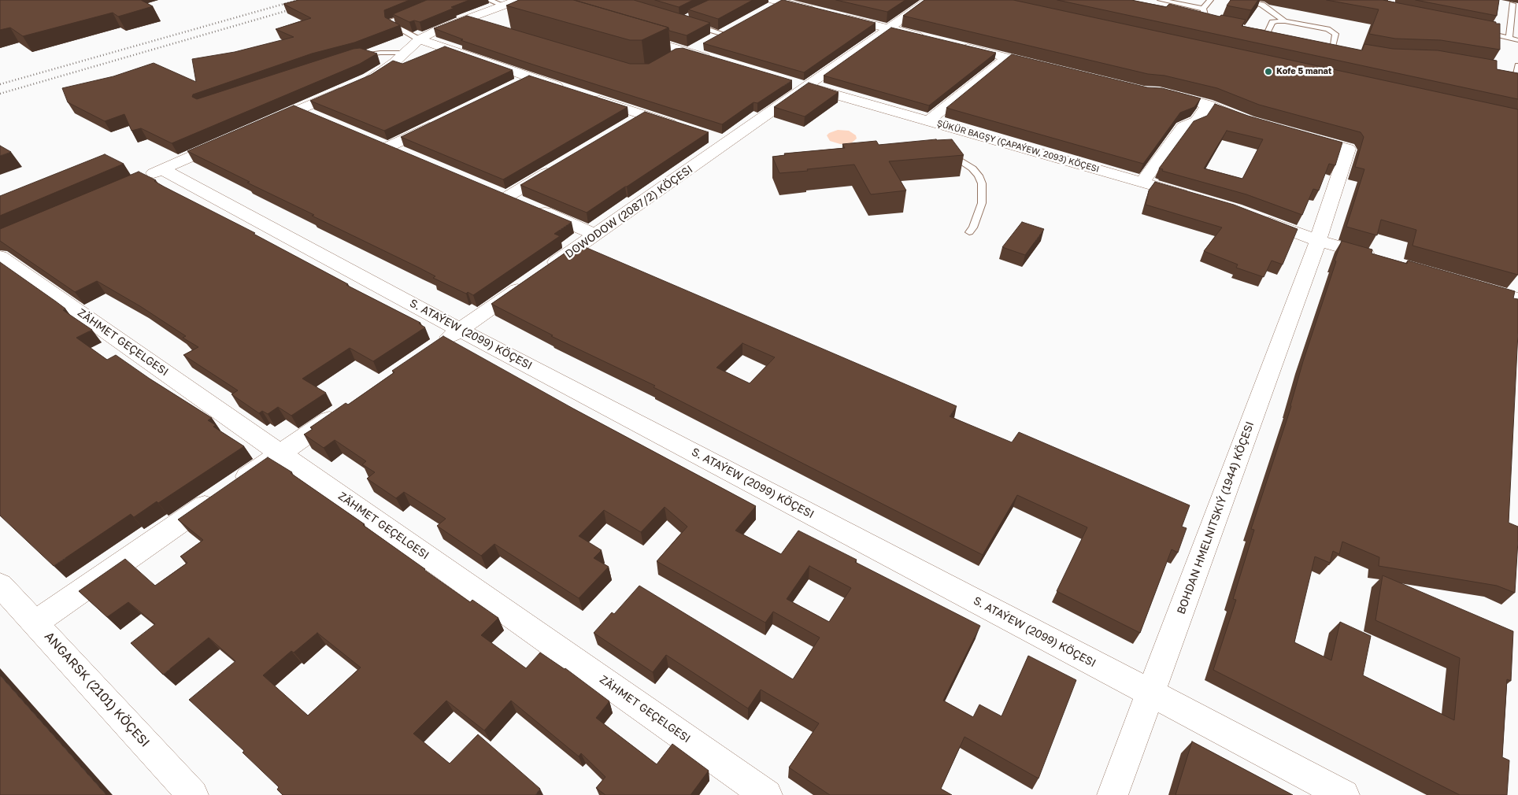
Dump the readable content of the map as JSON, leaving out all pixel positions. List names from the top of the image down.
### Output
{
  "streets": {
    "street": [
      "ŞÜKÜR BAGŞY (ÇAPAÝEW, 2093) KÖÇESI",
      "DOWODOW (2087/2) KÖÇESI",
      "S. ATAÝEW (2099) KÖÇESI",
      "ZÄHMET GEÇELGESI",
      "BOHDAN HMELNITSKIÝ (1944) KÖÇESI",
      "ANGARSK (2101) KÖÇESI"
    ]
  },
  "crossings": [
    ["ŞÜKÜR BAGŞY (ÇAPAÝEW, 2093) KÖÇESI", "DOWODOW (2087/2) KÖÇESI"],
    ["DOWODOW (2087/2) KÖÇESI", "S. ATAÝEW (2099) KÖÇESI"],
    ["S. ATAÝEW (2099) KÖÇESI", "BOHDAN HMELNITSKIÝ (1944) KÖÇESI"]
  ],
  "places": ["Kofe 5 manat"]
}
